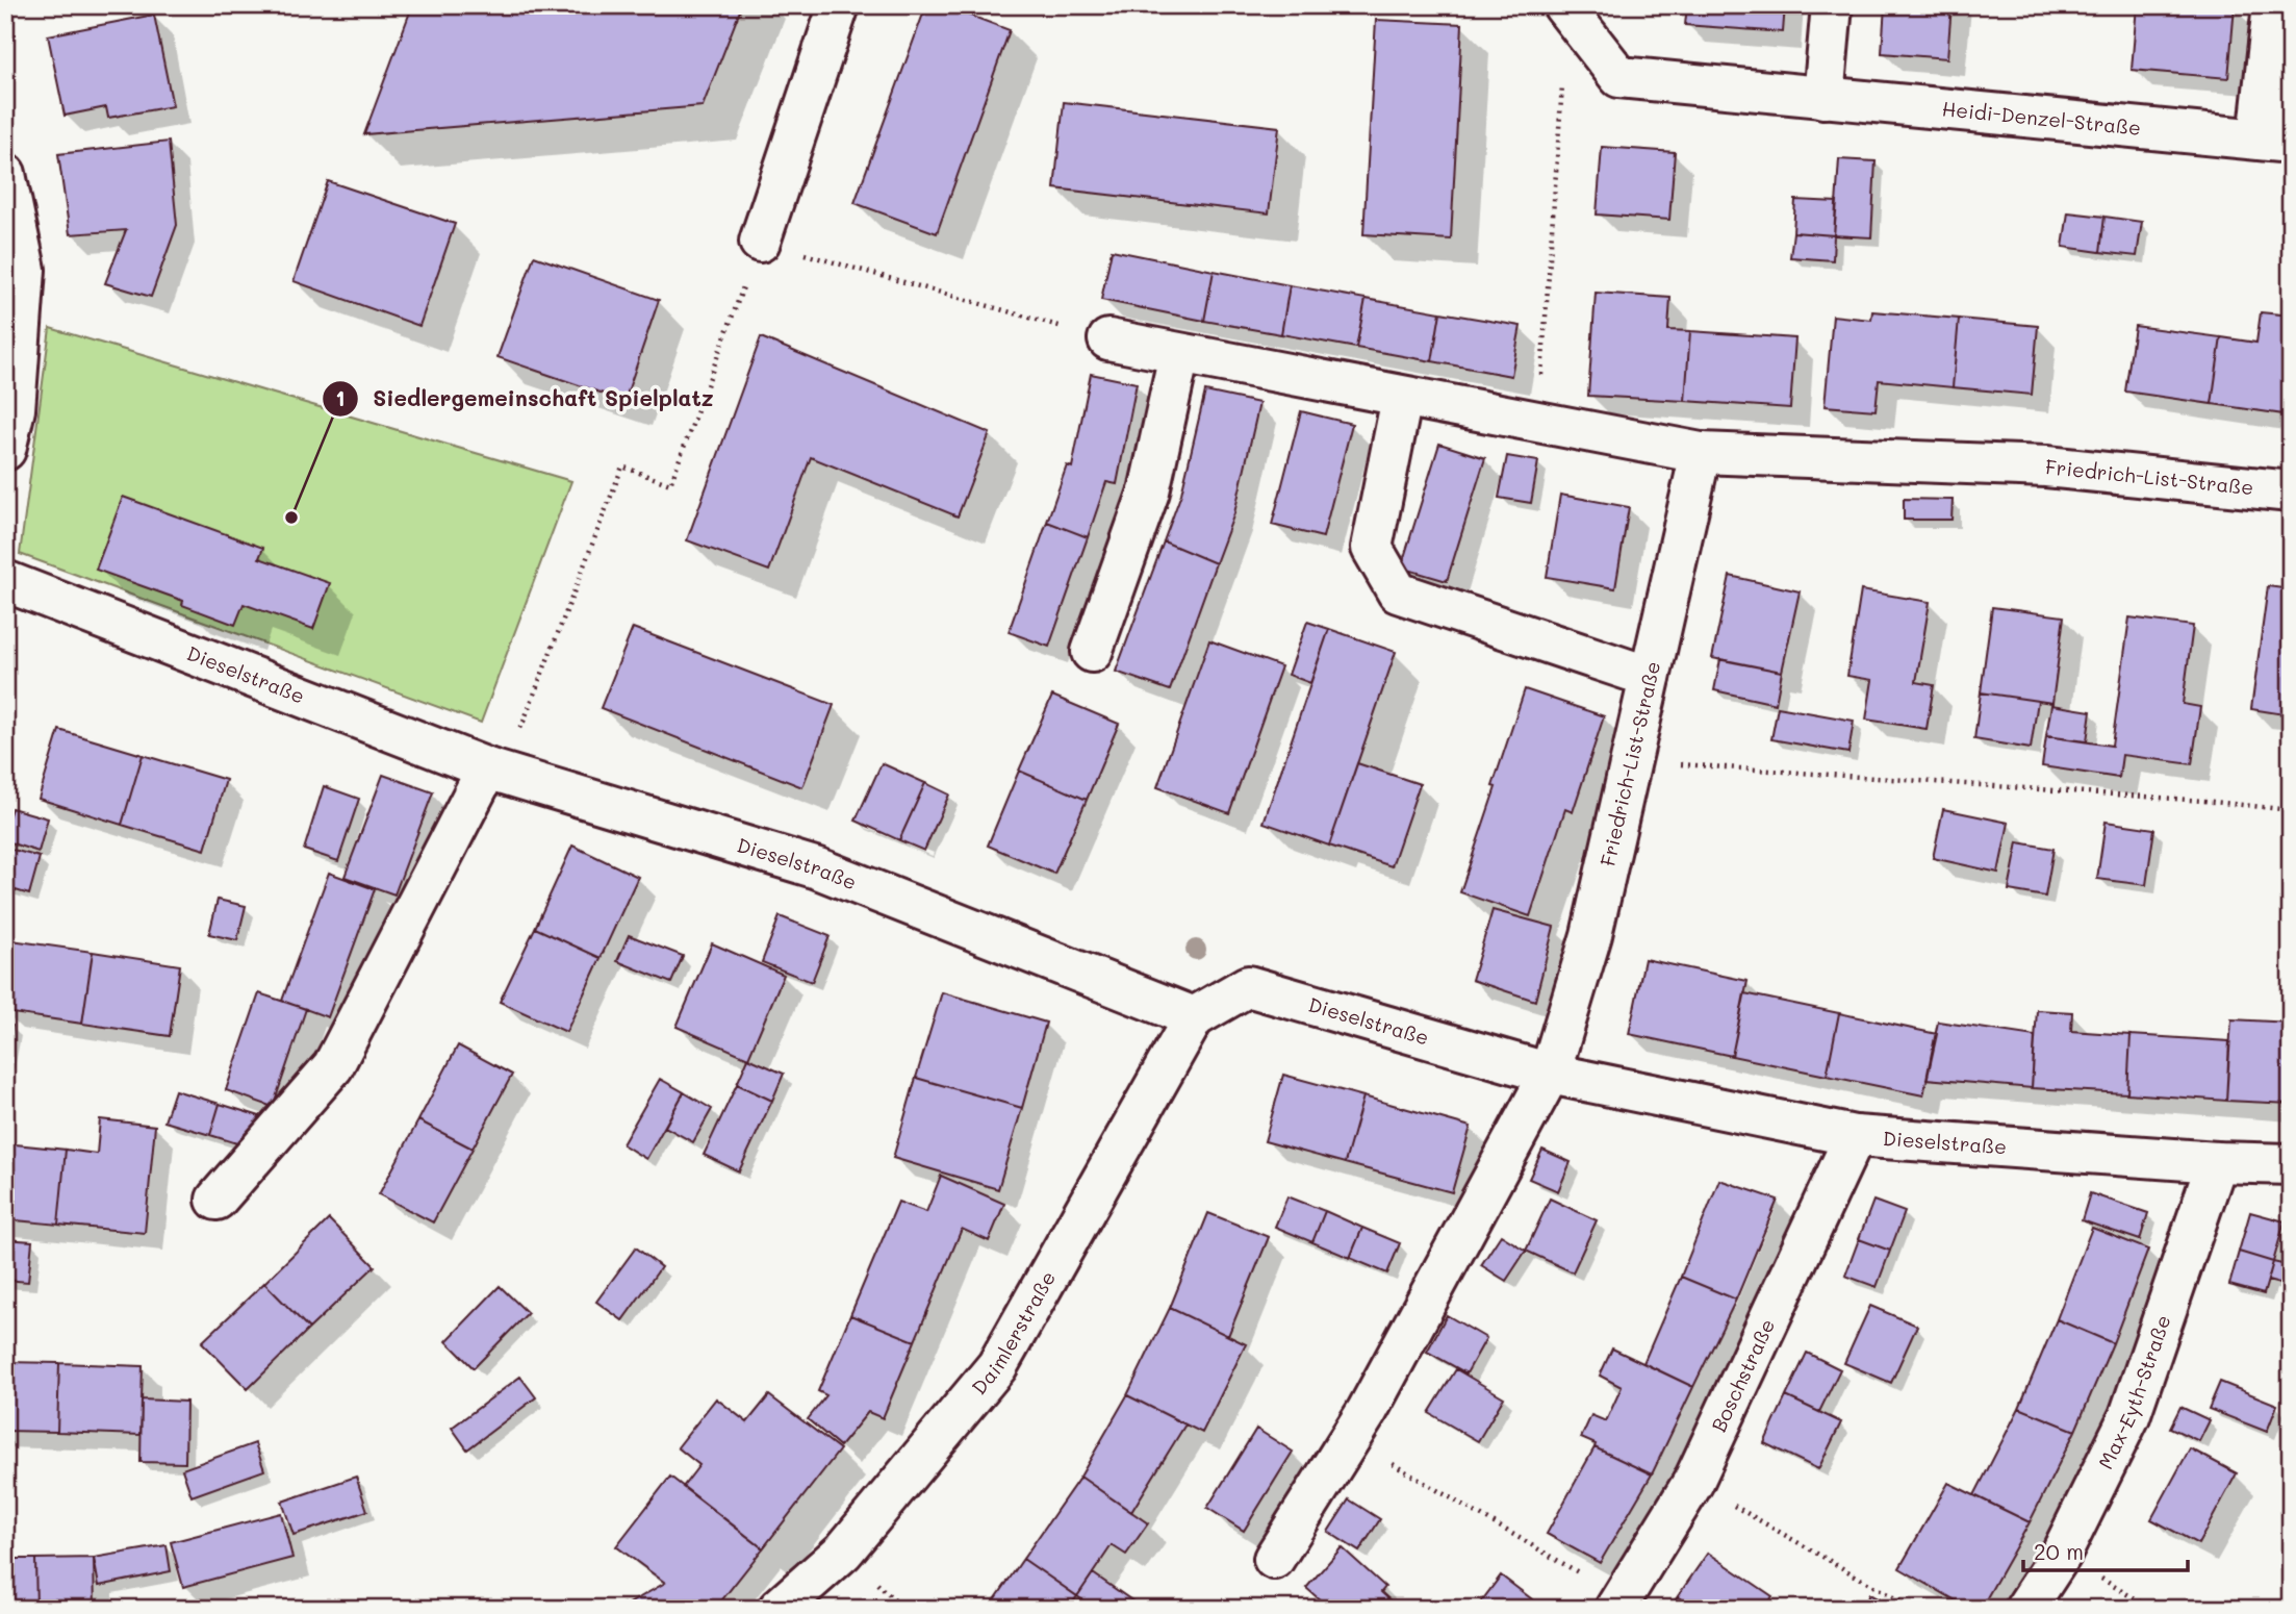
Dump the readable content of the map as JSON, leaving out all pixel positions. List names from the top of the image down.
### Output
{
  "streets": {
    "street": [
      "Heidi-Denzel-Straße",
      "Friedrich-List-Straße",
      "Dieselstraße",
      "Daimlerstraße",
      "Boschstraße",
      "Max-Eyth-Straße"
    ]
  },
  "crossings": [
    ["Friedrich-List-Straße", "Dieselstraße"],
    ["Dieselstraße", "Daimlerstraße"],
    ["Dieselstraße", "Boschstraße"],
    ["Dieselstraße", "Max-Eyth-Straße"]
  ],
  "places": ["Siedlergemeinschaft Spielplatz"],
  "scale_bar": "20 m"
}
